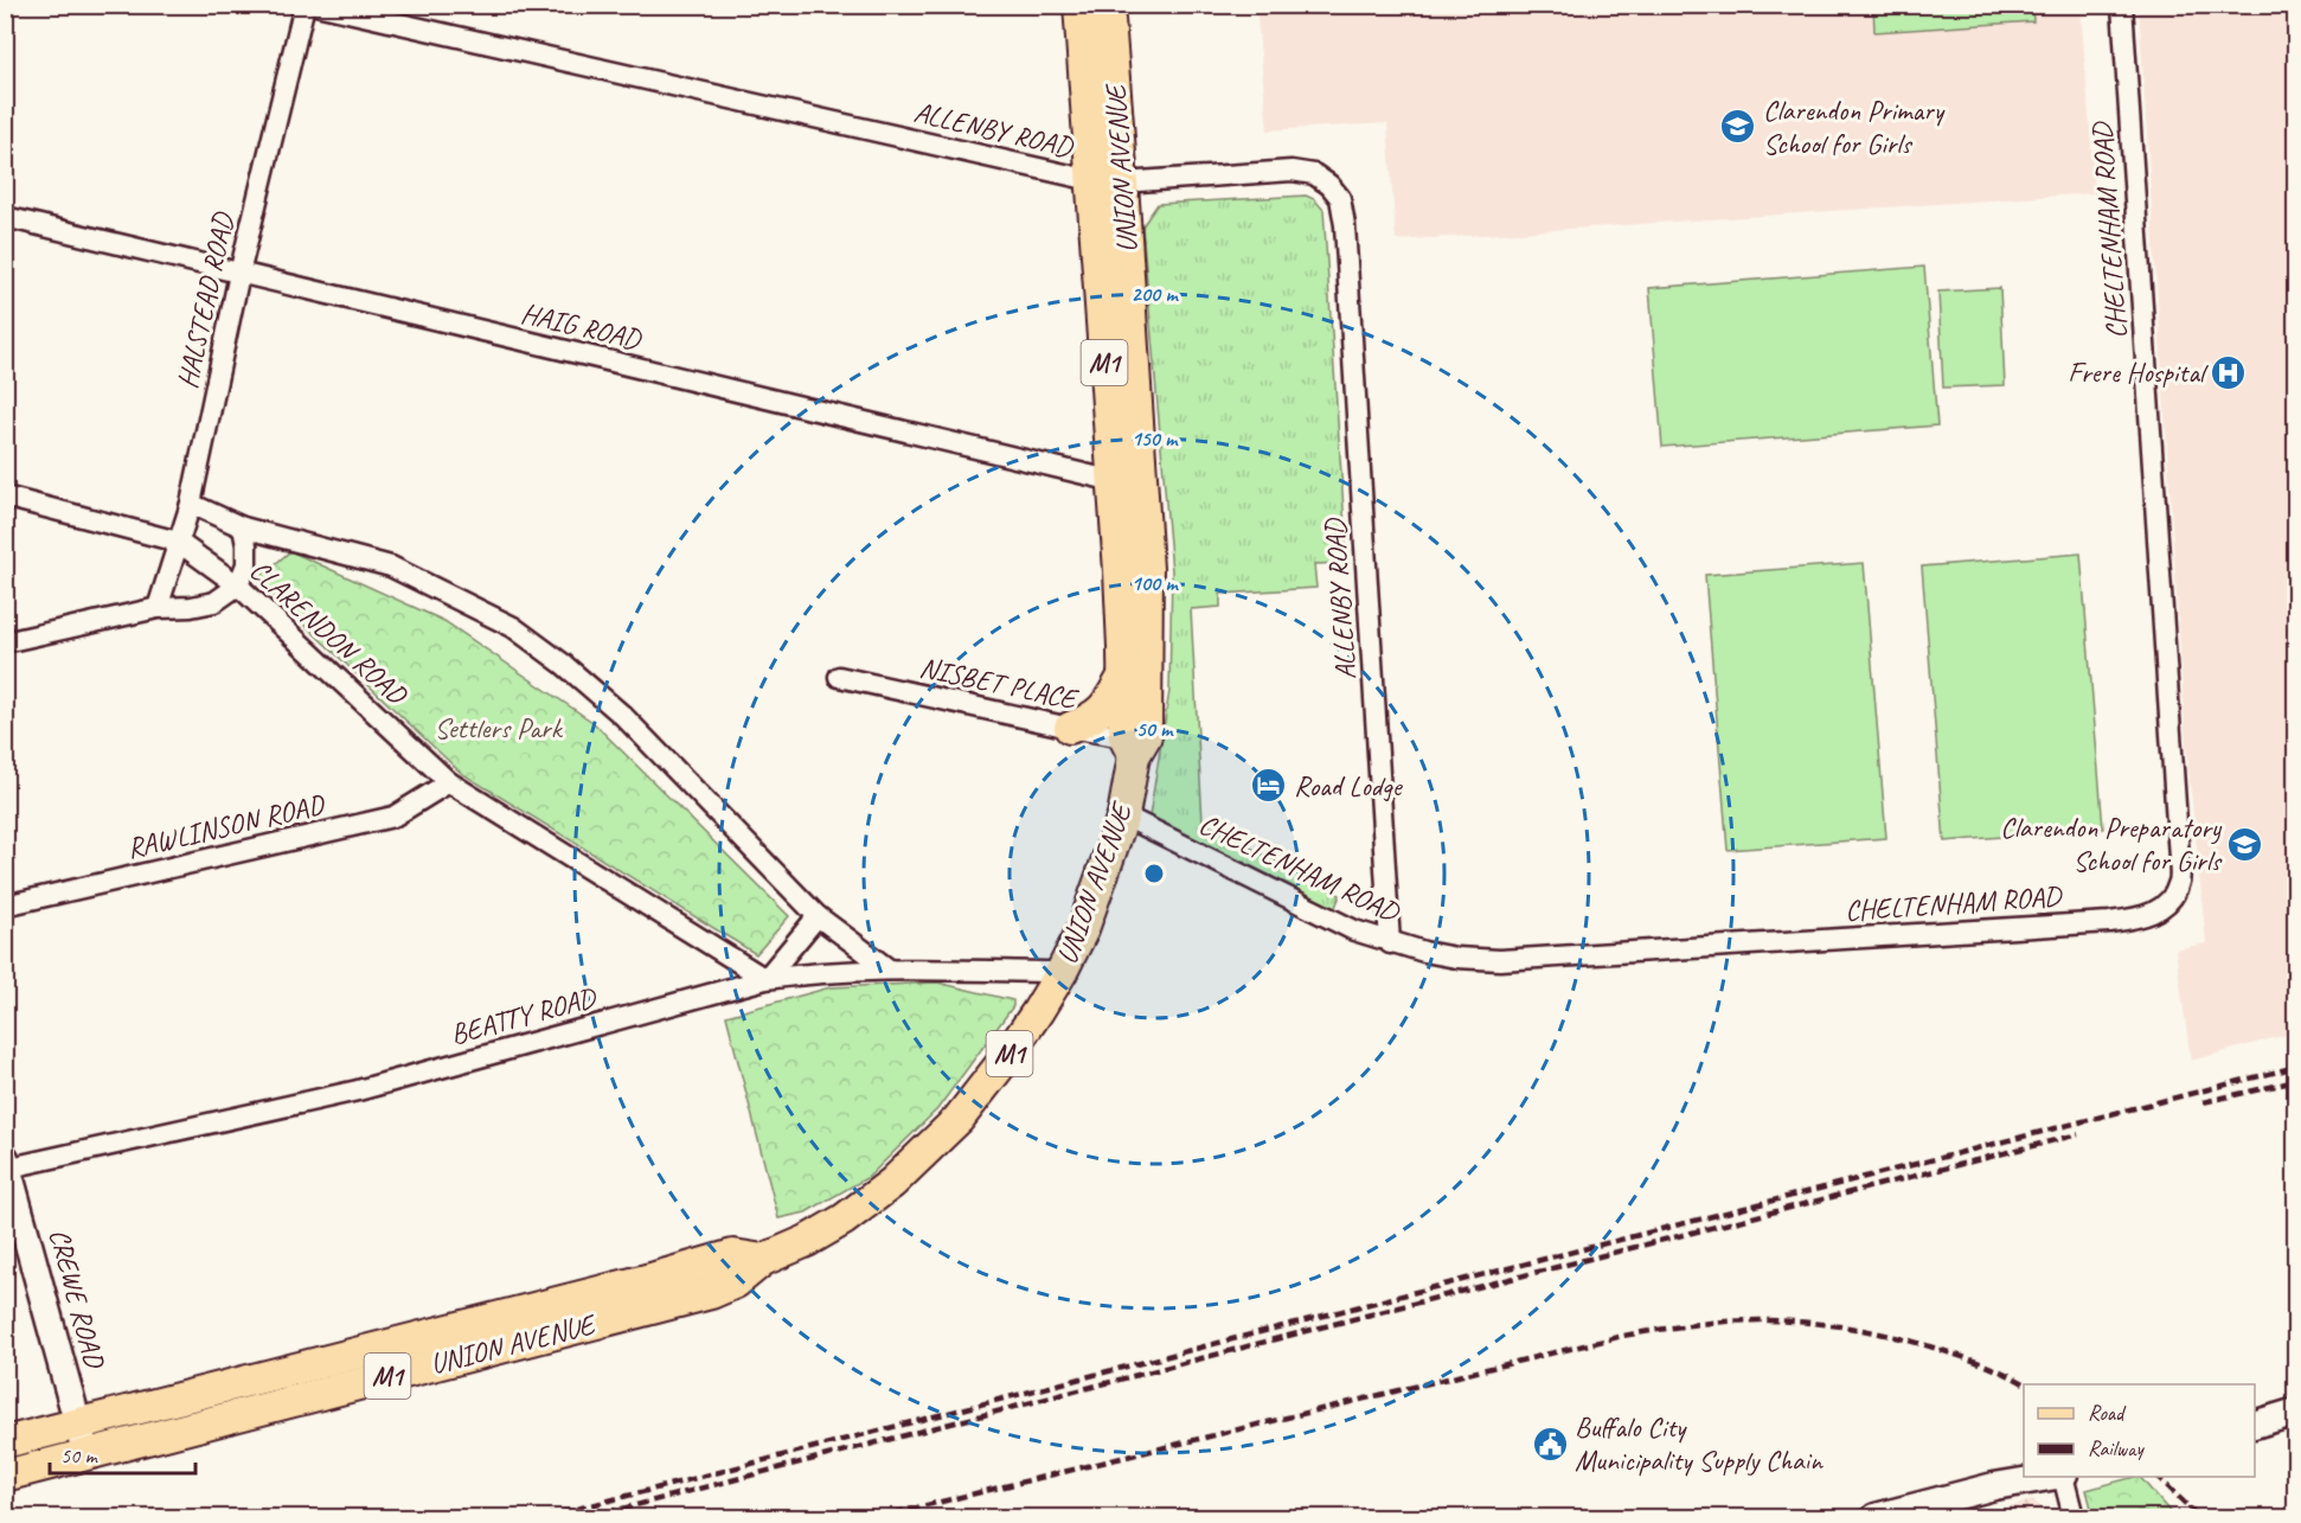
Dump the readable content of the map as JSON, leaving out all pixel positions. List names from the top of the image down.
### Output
{
  "streets": {
    "main road": ["UNION AVENUE", "M1"],
    "street": [
      "ALLENBY ROAD",
      "CHELTENHAM ROAD",
      "HALSTEAD ROAD",
      "HAIG ROAD",
      "CLARENDON ROAD",
      "NISBET PLACE",
      "RAWLINSON ROAD",
      "BEATTY ROAD",
      "CREWE ROAD"
    ]
  },
  "crossings": [
    ["ALLENBY ROAD", "UNION AVENUE"],
    ["ALLENBY ROAD", "CHELTENHAM ROAD"],
    ["UNION AVENUE", "CHELTENHAM ROAD"],
    ["UNION AVENUE", "HAIG ROAD"],
    ["UNION AVENUE", "NISBET PLACE"],
    ["UNION AVENUE", "BEATTY ROAD"],
    ["UNION AVENUE", "CREWE ROAD"],
    ["HALSTEAD ROAD", "HAIG ROAD"],
    ["HALSTEAD ROAD", "CLARENDON ROAD"],
    ["CLARENDON ROAD", "RAWLINSON ROAD"],
    ["CLARENDON ROAD", "BEATTY ROAD"],
    ["BEATTY ROAD", "CREWE ROAD"]
  ],
  "parks": ["Settlers Park"],
  "places": {
    "school or university": ["Clarendon Primary School for Girls", "Clarendon Preparatory School for Girls"],
    "hospital": ["Frere Hospital"],
    "hotel": ["Road Lodge"],
    "public building": ["Buffalo City Municipality Supply Chain"]
  },
  "legend": ["Road", "Railway"],
  "scale_bar": "50 m",
  "rings": [
    "200 m",
    "150 m",
    "100 m",
    "50 m"
  ]
}
